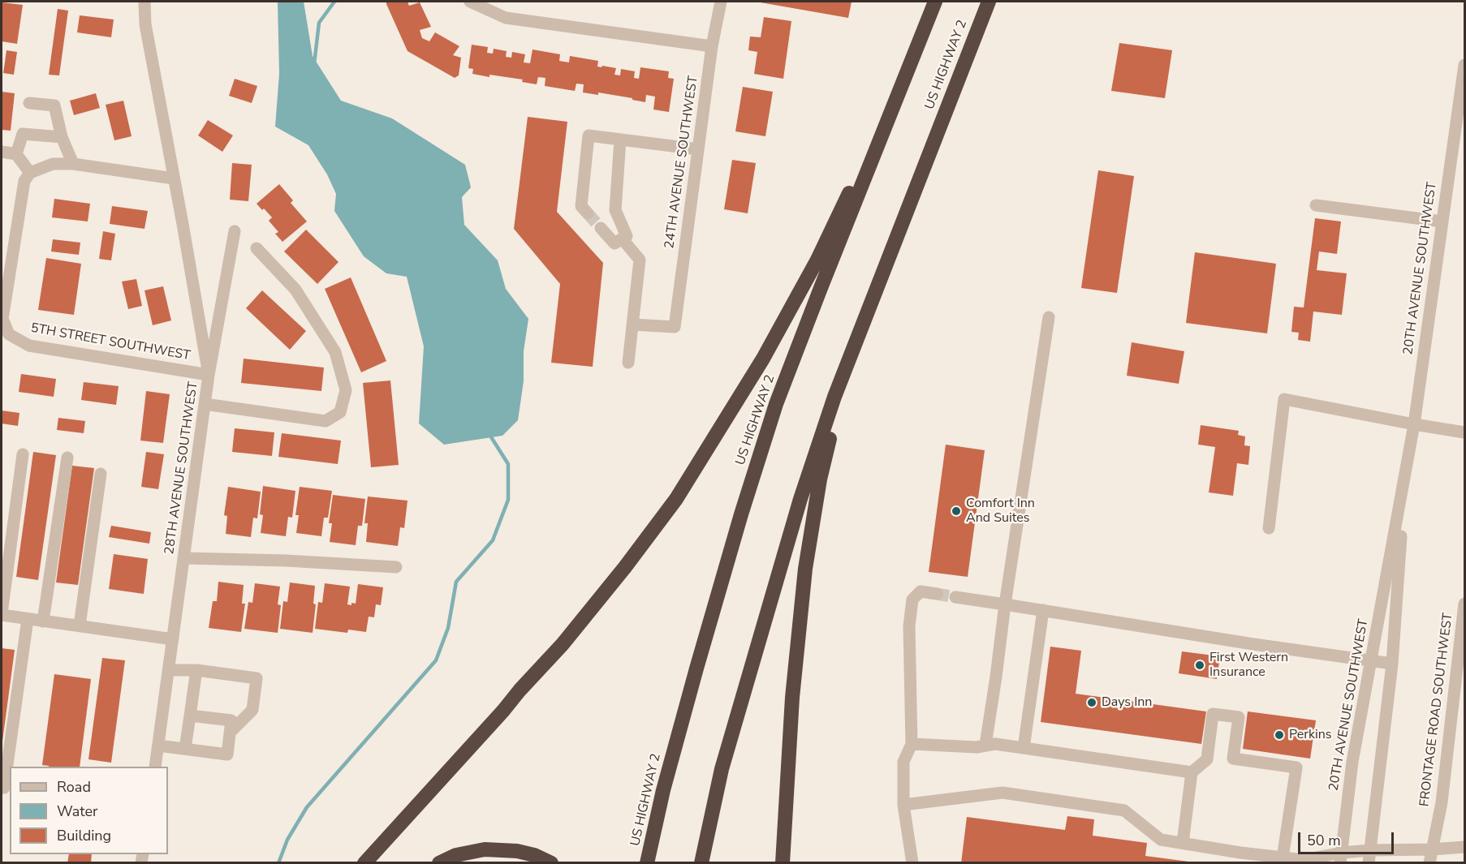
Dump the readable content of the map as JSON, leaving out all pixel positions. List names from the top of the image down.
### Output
{
  "streets": {
    "highway": ["US HIGHWAY 2"],
    "street": [
      "24TH AVENUE SOUTHWEST",
      "20TH AVENUE SOUTHWEST",
      "5TH STREET SOUTHWEST",
      "28TH AVENUE SOUTHWEST",
      "FRONTAGE ROAD SOUTHWEST"
    ]
  },
  "crossings": [
    ["5TH STREET SOUTHWEST", "28TH AVENUE SOUTHWEST"]
  ],
  "places": [
    "Comfort Inn And Suites",
    "First Western Insurance",
    "Days Inn",
    "Perkins"
  ],
  "legend": ["Road", "Water", "Building"],
  "scale_bar": "50 m"
}
